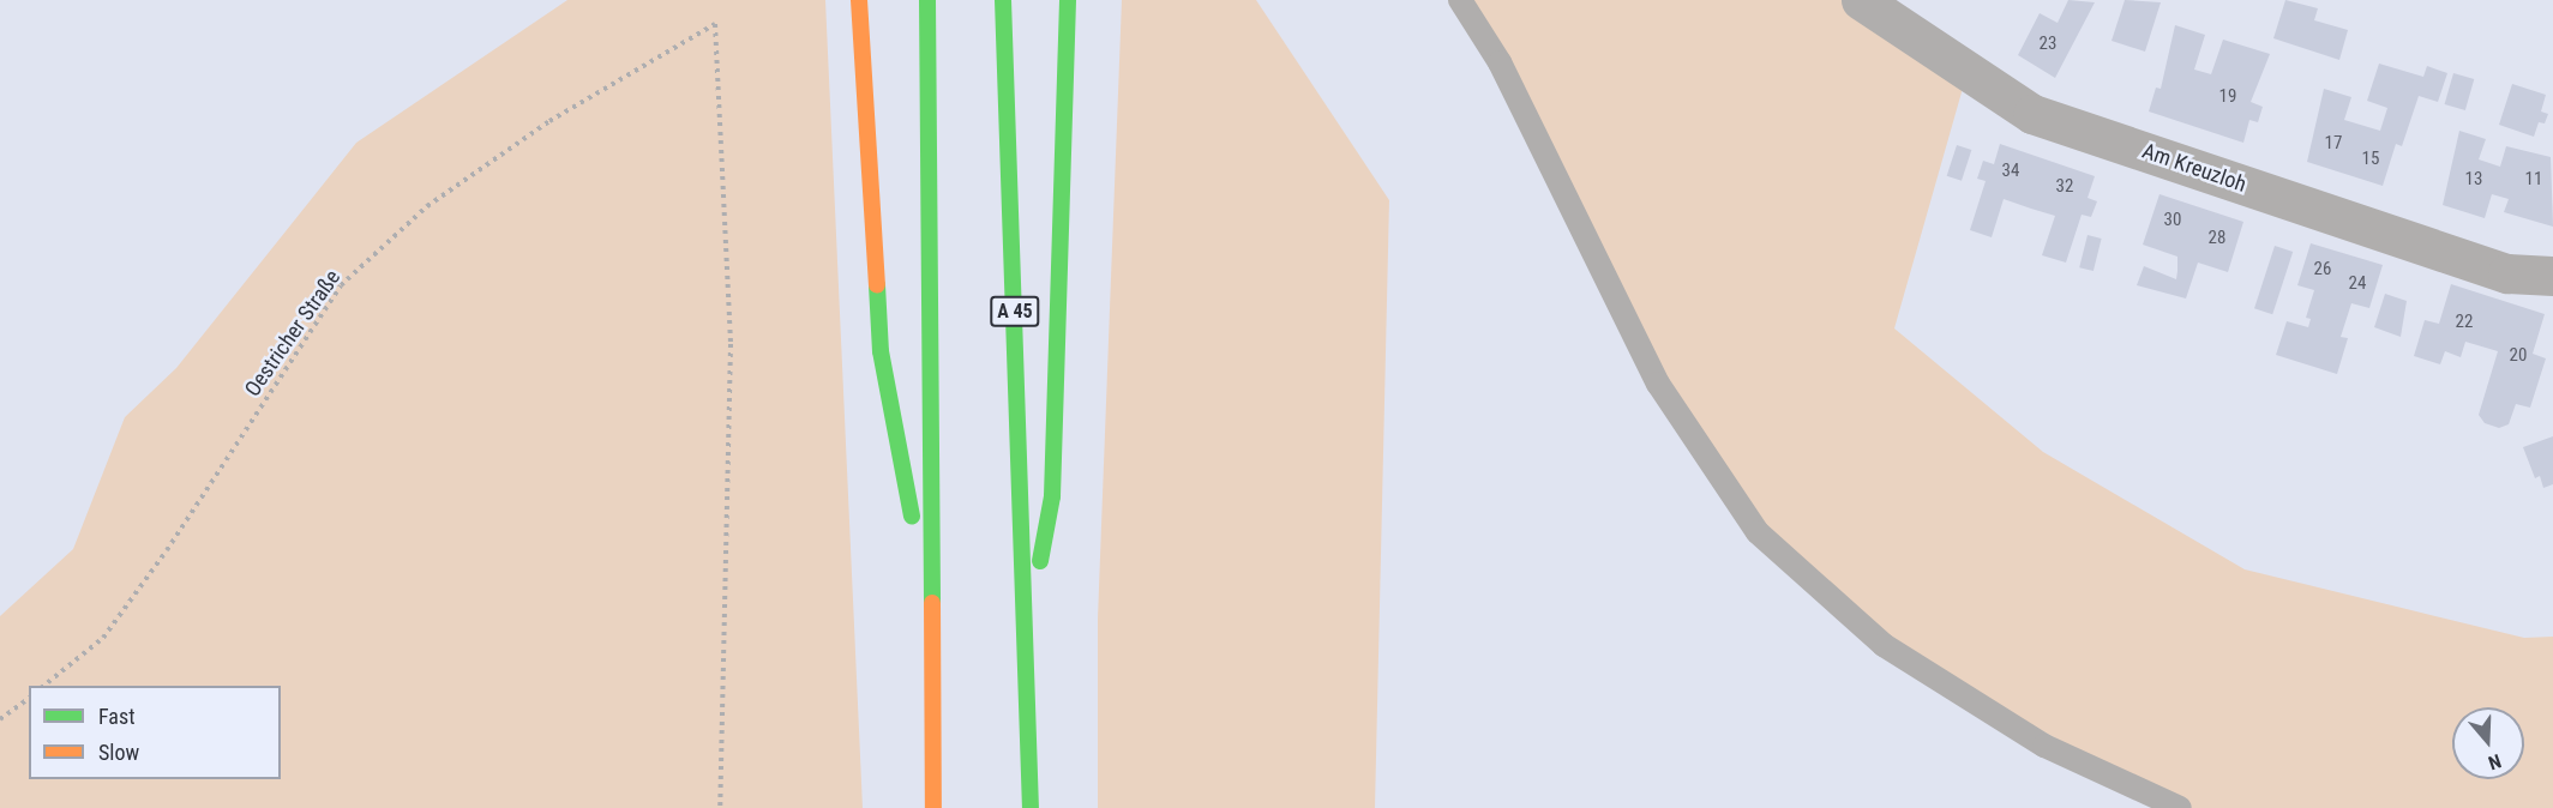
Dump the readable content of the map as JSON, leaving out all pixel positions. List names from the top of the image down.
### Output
{
  "streets": {
    "highway": ["A 45"],
    "street": ["Am Kreuzloh"],
    "path": ["Oestricher Straße"]
  },
  "house_numbers": [
    "23",
    "19",
    "17",
    "15",
    "34",
    "13",
    "11",
    "32",
    "30",
    "28",
    "26",
    "24",
    "22",
    "20"
  ],
  "legend": ["Fast", "Slow"],
  "north": "bottom"
}
